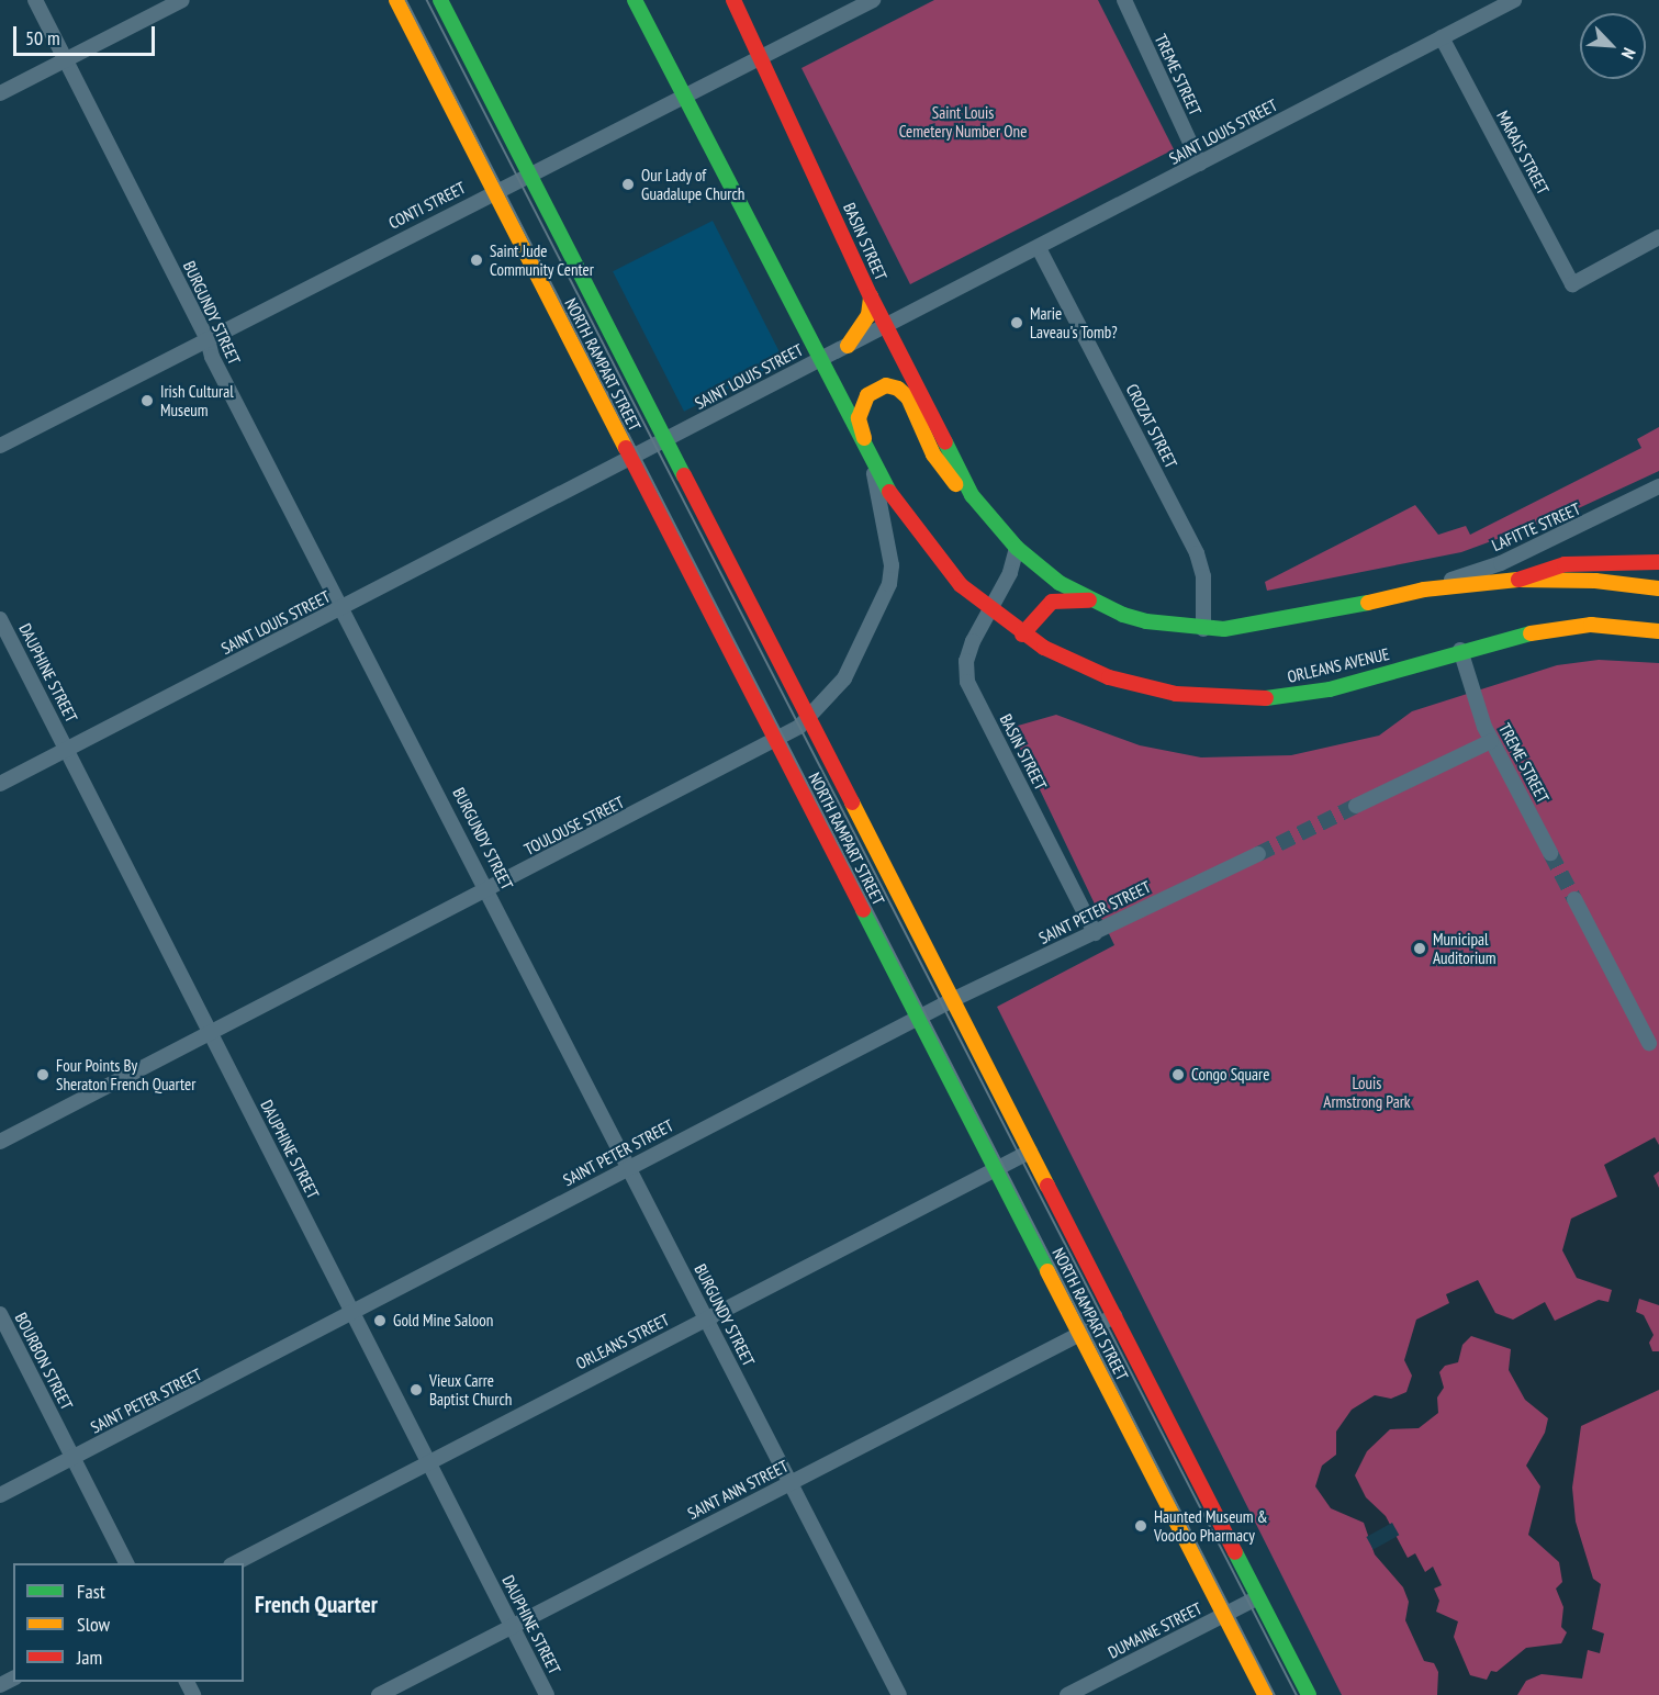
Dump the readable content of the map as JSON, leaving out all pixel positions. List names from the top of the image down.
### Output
{
  "streets": {
    "main road": ["BASIN STREET", "NORTH RAMPART STREET", "ORLEANS AVENUE"],
    "street": [
      "TREME STREET",
      "SAINT LOUIS STREET",
      "MARAIS STREET",
      "CONTI STREET",
      "BURGUNDY STREET",
      "CROZAT STREET",
      "LAFITTE STREET",
      "DAUPHINE STREET",
      "TOULOUSE STREET",
      "SAINT PETER STREET",
      "ORLEANS STREET",
      "BOURBON STREET",
      "SAINT ANN STREET",
      "DUMAINE STREET"
    ]
  },
  "crossings": [
    ["TREME STREET", "SAINT LOUIS STREET"],
    ["TREME STREET", "ORLEANS AVENUE"],
    ["SAINT LOUIS STREET", "MARAIS STREET"],
    ["SAINT LOUIS STREET", "BASIN STREET"],
    ["SAINT LOUIS STREET", "BURGUNDY STREET"],
    ["SAINT LOUIS STREET", "NORTH RAMPART STREET"],
    ["SAINT LOUIS STREET", "CROZAT STREET"],
    ["SAINT LOUIS STREET", "DAUPHINE STREET"],
    ["CONTI STREET", "BASIN STREET"],
    ["CONTI STREET", "BURGUNDY STREET"],
    ["CONTI STREET", "NORTH RAMPART STREET"],
    ["BASIN STREET", "ORLEANS AVENUE"],
    ["BASIN STREET", "SAINT PETER STREET"],
    ["BURGUNDY STREET", "TOULOUSE STREET"],
    ["BURGUNDY STREET", "SAINT PETER STREET"],
    ["BURGUNDY STREET", "ORLEANS STREET"],
    ["BURGUNDY STREET", "SAINT ANN STREET"],
    ["NORTH RAMPART STREET", "TOULOUSE STREET"],
    ["NORTH RAMPART STREET", "SAINT PETER STREET"],
    ["NORTH RAMPART STREET", "ORLEANS STREET"],
    ["NORTH RAMPART STREET", "SAINT ANN STREET"],
    ["NORTH RAMPART STREET", "DUMAINE STREET"],
    ["ORLEANS AVENUE", "TOULOUSE STREET"],
    ["DAUPHINE STREET", "TOULOUSE STREET"],
    ["DAUPHINE STREET", "SAINT PETER STREET"],
    ["DAUPHINE STREET", "ORLEANS STREET"],
    ["DAUPHINE STREET", "SAINT ANN STREET"],
    ["SAINT PETER STREET", "BOURBON STREET"]
  ],
  "districts": ["French Quarter"],
  "parks": ["Saint Louis Cemetery Number One", "Louis Armstrong Park"],
  "places": [
    "Our Lady of Guadalupe Church",
    "Saint Jude Community Center",
    "Marie Laveau's Tomb?",
    "Irish Cultural Museum",
    "Municipal Auditorium",
    "Four Points By Sheraton French Quarter",
    "Congo Square",
    "Gold Mine Saloon",
    "Vieux Carre Baptist Church",
    "Haunted Museum & Voodoo Pharmacy"
  ],
  "legend": ["Fast", "Slow", "Jam"],
  "scale_bar": "50 m",
  "north": "bottom right"
}
